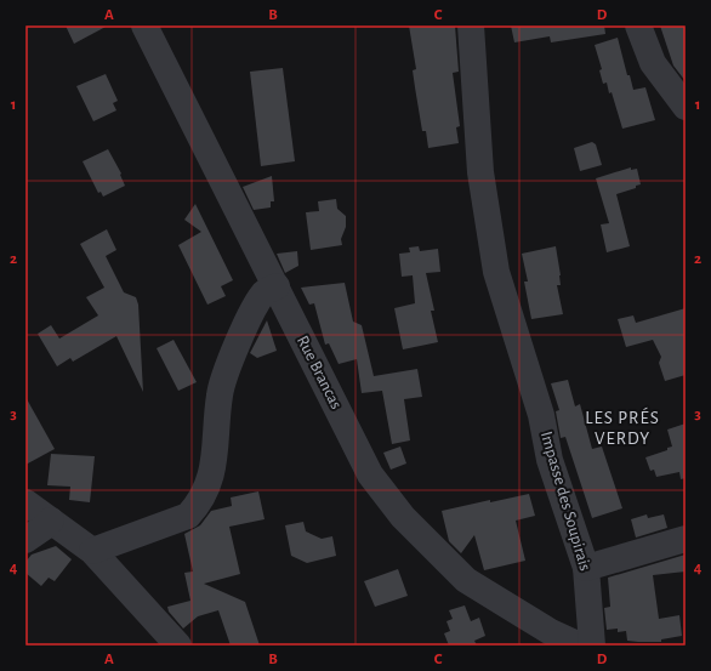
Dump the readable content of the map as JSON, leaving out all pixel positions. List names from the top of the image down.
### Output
{
  "streets": {
    "street": ["Rue Brancas", "Impasse des Soupirais"]
  },
  "districts": ["LES PRÉS VERDY"],
  "grid": {
    "columns": [
      "A",
      "B",
      "C",
      "D"
    ],
    "rows": [
      "1",
      "2",
      "3",
      "4"
    ]
  }
}
